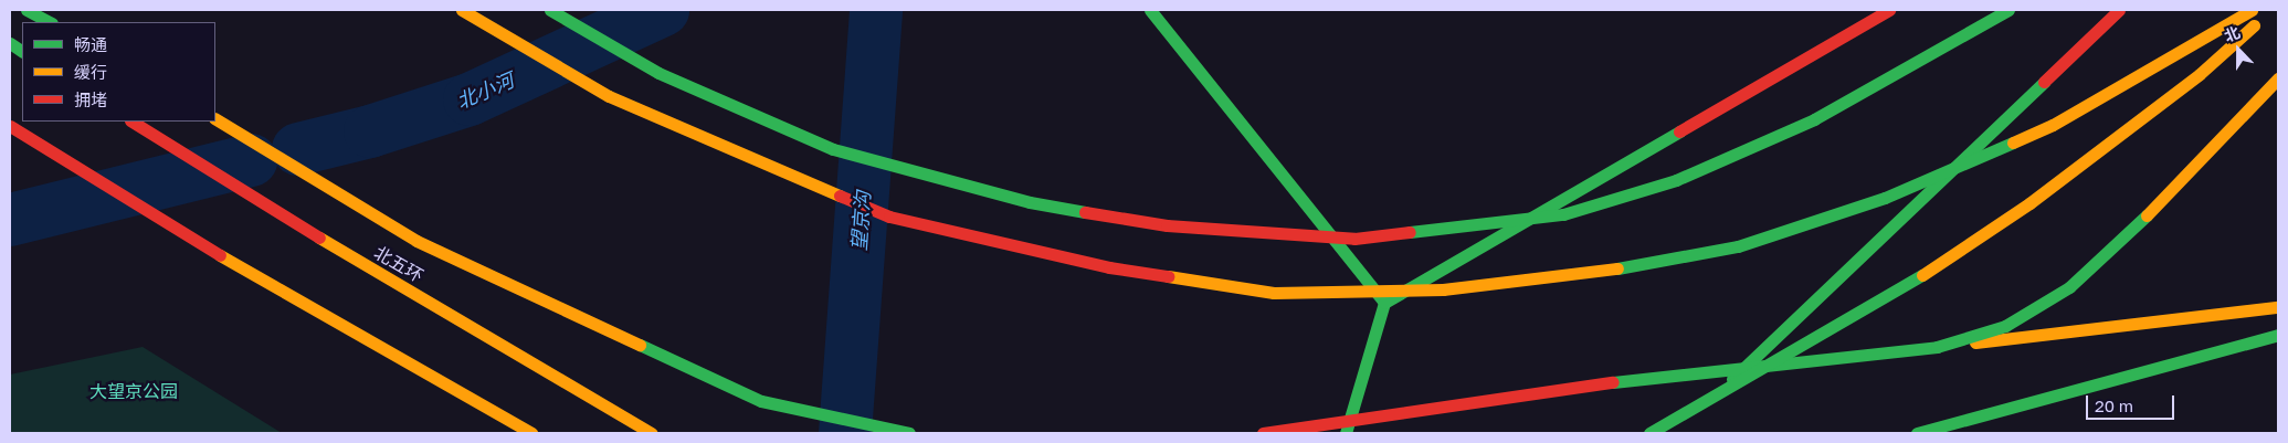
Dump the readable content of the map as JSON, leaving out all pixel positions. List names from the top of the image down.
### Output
{
  "streets": {
    "main road": ["北五环"]
  },
  "water": ["北小河", "望京沟"],
  "parks": ["大望京公园"],
  "legend": ["畅通", "缓行", "拥堵"],
  "scale_bar": "20 m",
  "north": "top"
}
